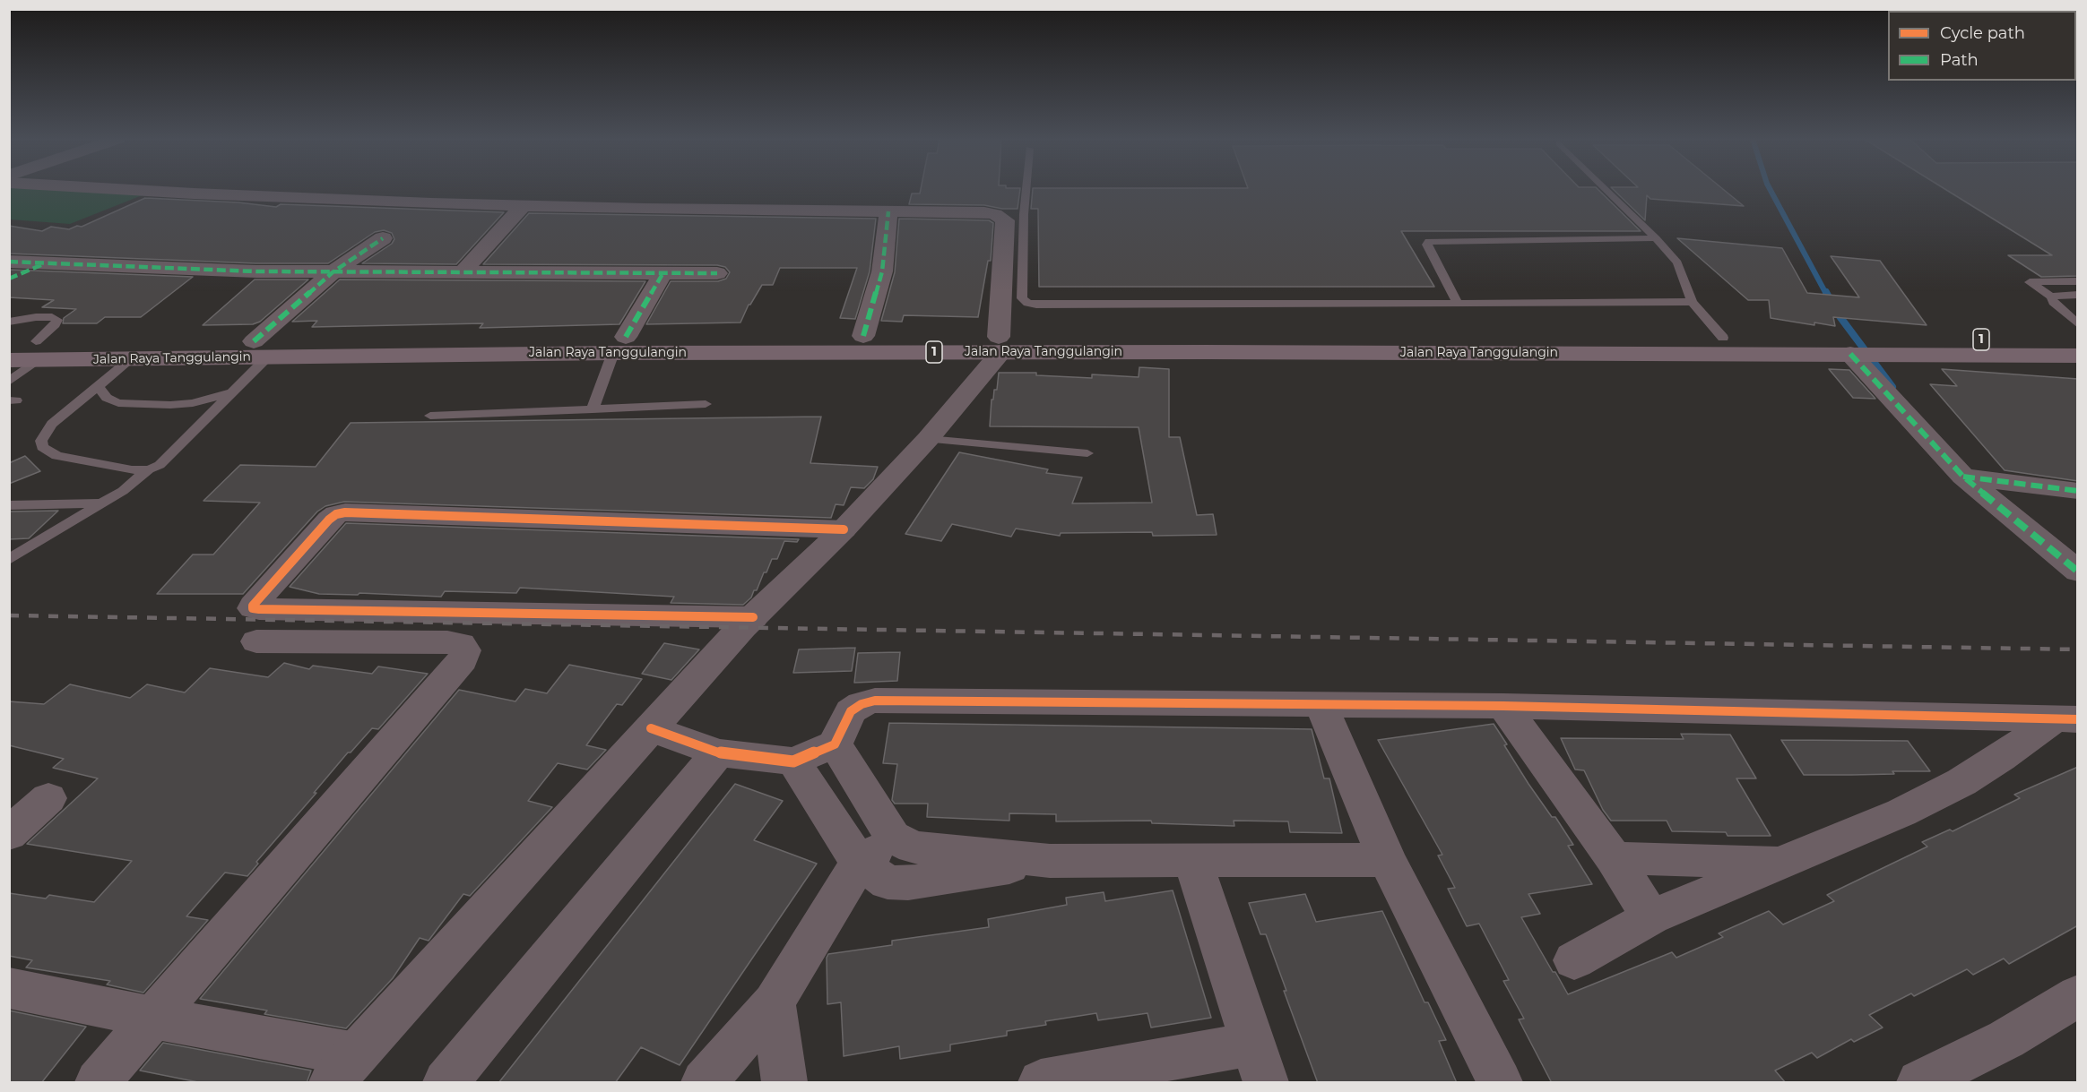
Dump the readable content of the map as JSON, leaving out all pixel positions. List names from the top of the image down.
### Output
{
  "streets": {
    "highway": ["1", "Jalan Raya Tanggulangin"]
  },
  "crossings": [
    ["1", "Jalan Raya Tanggulangin"]
  ],
  "legend": ["Cycle path", "Path"]
}
